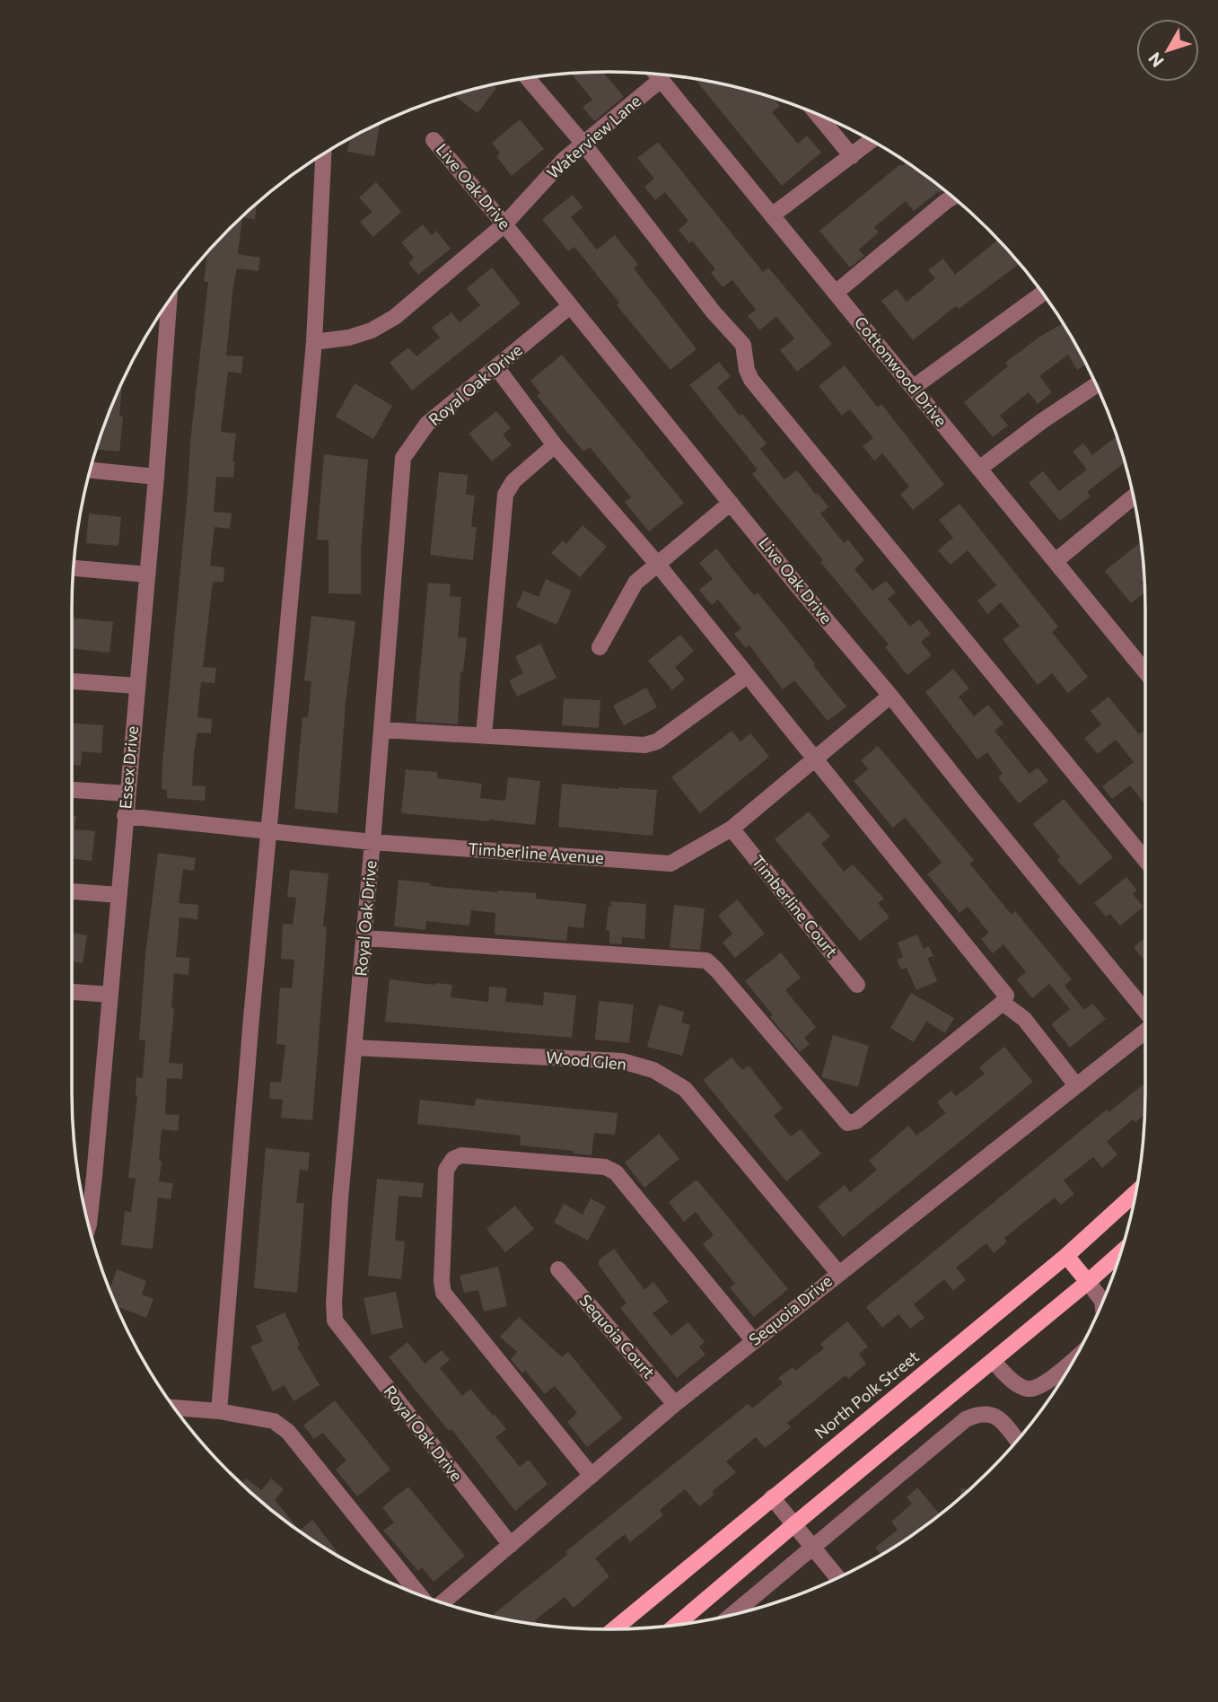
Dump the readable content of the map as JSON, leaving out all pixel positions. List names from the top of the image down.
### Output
{
  "streets": {
    "main road": ["North Polk Street"],
    "street": [
      "Waterview Lane",
      "Live Oak Drive",
      "Cottonwood Drive",
      "Royal Oak Drive",
      "Essex Drive",
      "Timberline Avenue",
      "Timberline Court",
      "Wood Glen",
      "Sequoia Drive",
      "Sequoia Court"
    ]
  },
  "crossings": [
    ["Waterview Lane", "Live Oak Drive"],
    ["Waterview Lane", "Cottonwood Drive"],
    ["Live Oak Drive", "Royal Oak Drive"],
    ["Live Oak Drive", "Timberline Avenue"],
    ["Royal Oak Drive", "Timberline Avenue"],
    ["Royal Oak Drive", "Wood Glen"],
    ["Royal Oak Drive", "Sequoia Drive"],
    ["Essex Drive", "Timberline Avenue"],
    ["Timberline Avenue", "Timberline Court"],
    ["Wood Glen", "Sequoia Drive"],
    ["Sequoia Drive", "Sequoia Court"]
  ],
  "north": "bottom left"
}
